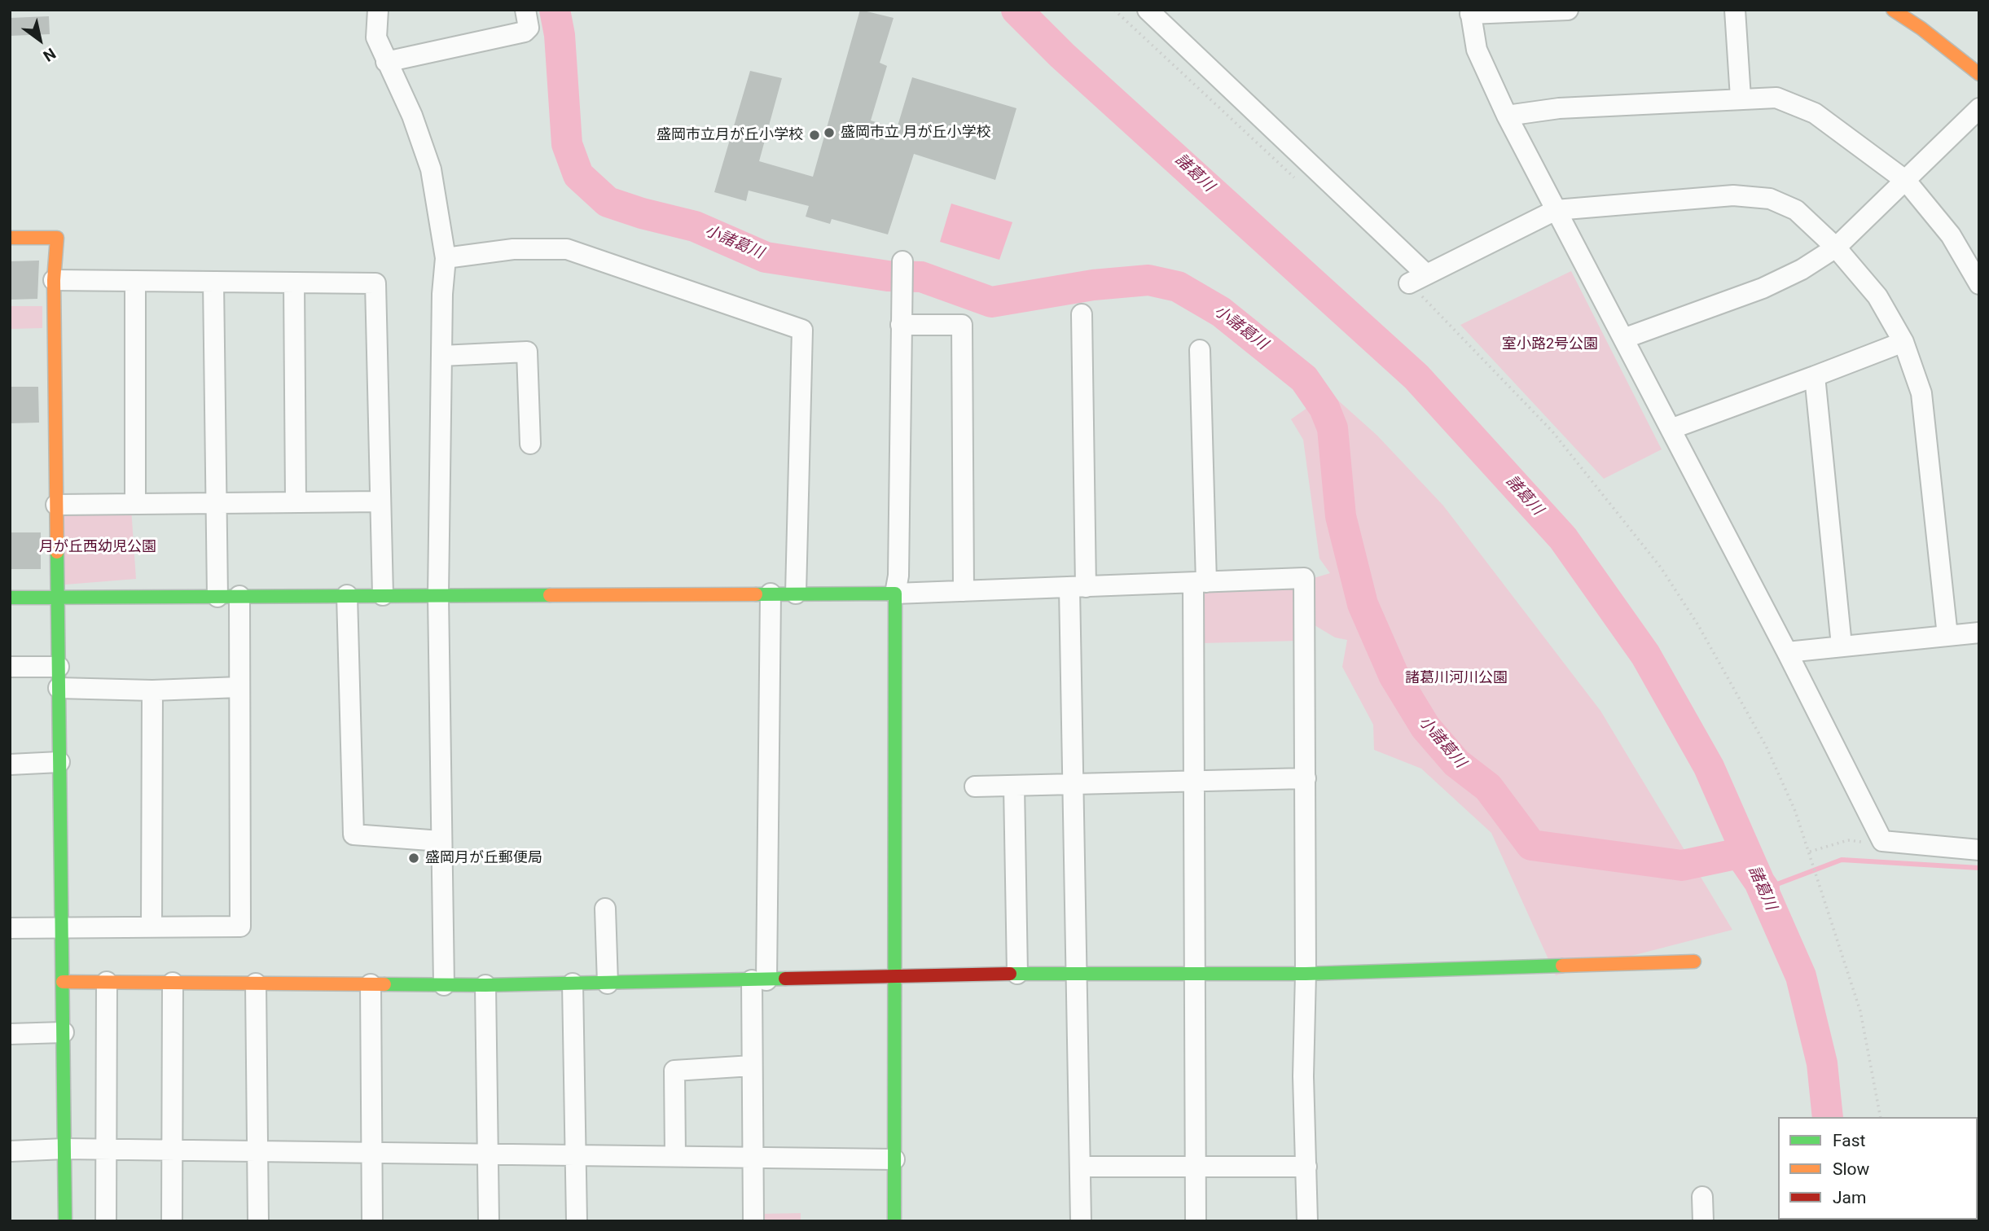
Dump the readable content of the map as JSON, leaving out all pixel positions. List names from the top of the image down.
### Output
{
  "water": ["諸葛川", "小諸葛川"],
  "parks": ["室小路2号公園", "月が丘西幼児公園", "諸葛川河川公園"],
  "places": ["盛岡市立 月が丘小学校", "盛岡市立月が丘小学校", "盛岡月が丘郵便局"],
  "legend": ["Fast", "Slow", "Jam"],
  "north": "bottom right"
}
